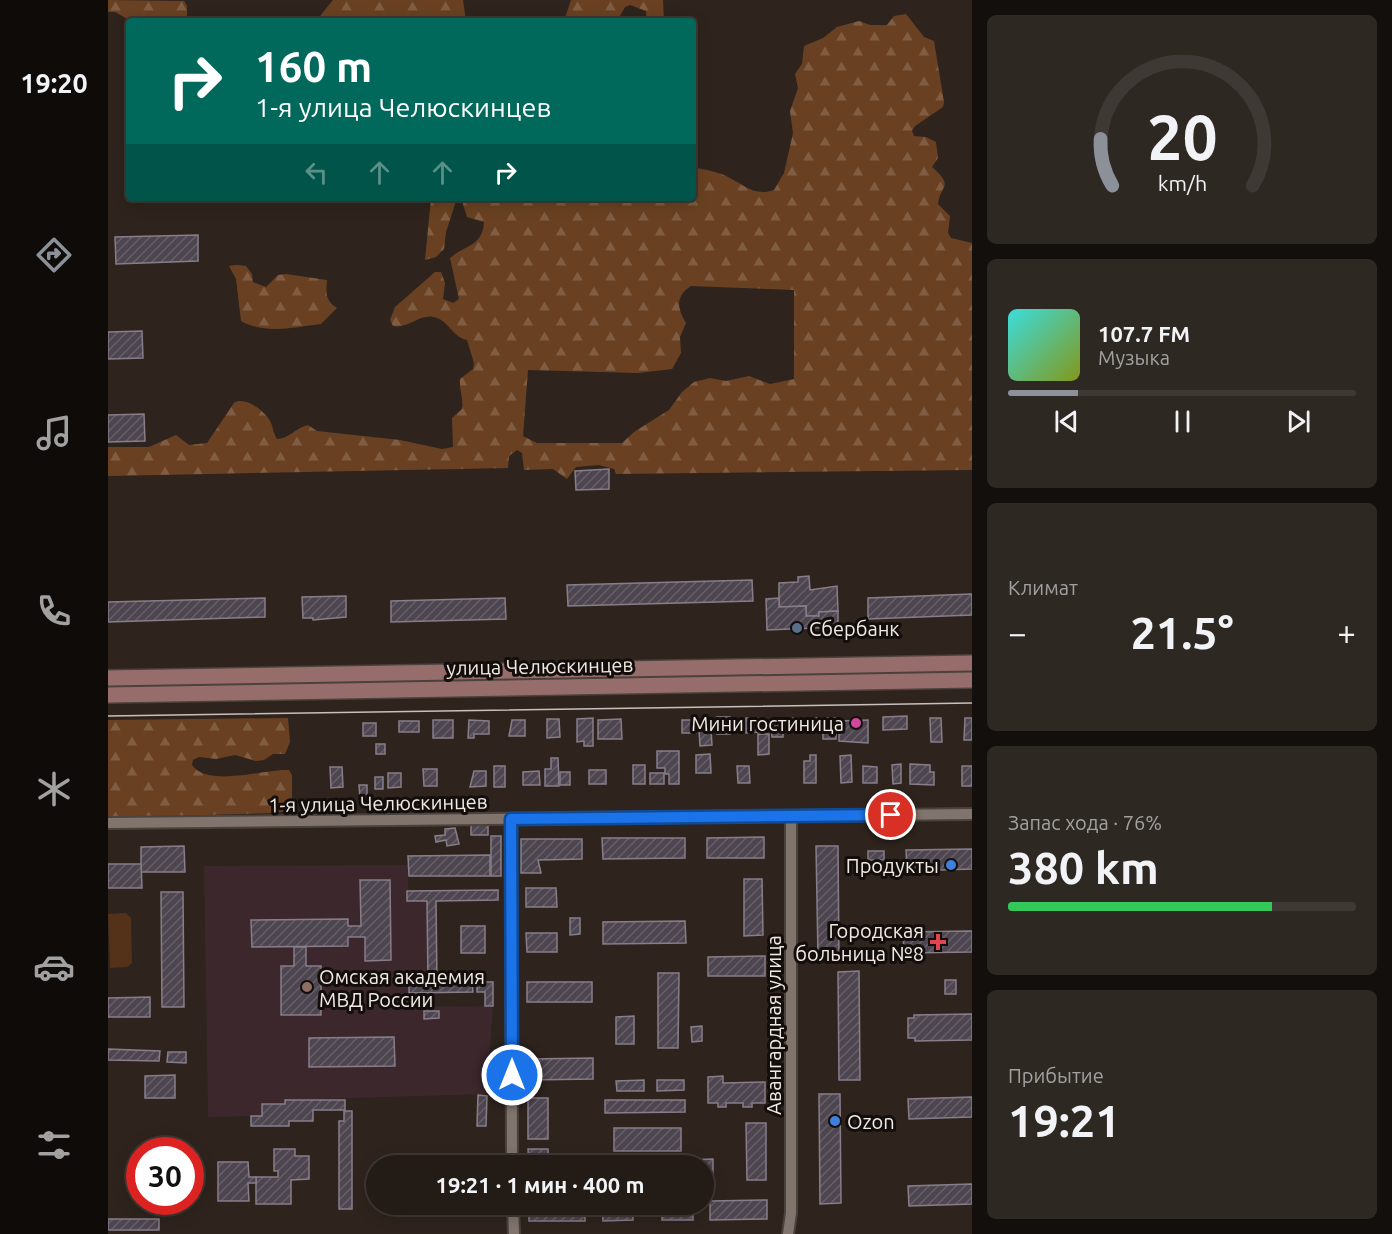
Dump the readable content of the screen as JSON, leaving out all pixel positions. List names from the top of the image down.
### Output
{
  "streets": {
    "main road": ["улица Челюскинцев"],
    "street": ["1-я улица Челюскинцев", "Авангардная улица"]
  },
  "crossings": [
    ["1-я улица Челюскинцев", "Авангардная улица"]
  ],
  "places": {
    "other": [
      "Сбербанк",
      "Мини гостиница",
      "Продукты",
      "Омская академия МВД России",
      "Ozon"
    ],
    "health": ["Городская больница №8"]
  },
  "page": {
    "tabs": "19:20",
    "turn": ["160 m", "1-я улица Челюскинцев"],
    "song": ["107.7 FM", "Музыка"],
    "tile": [
      "Климат",
      ["Запас хода · 76%", "380 km"],
      ["Прибытие", "19:21"]
    ],
    "heat": ["−", "21.5°", "+"],
    "limit": "30",
    "trip": "19:21 · 1 мин · 400 m",
    "gauge": ["20", "km/h"]
  }
}
